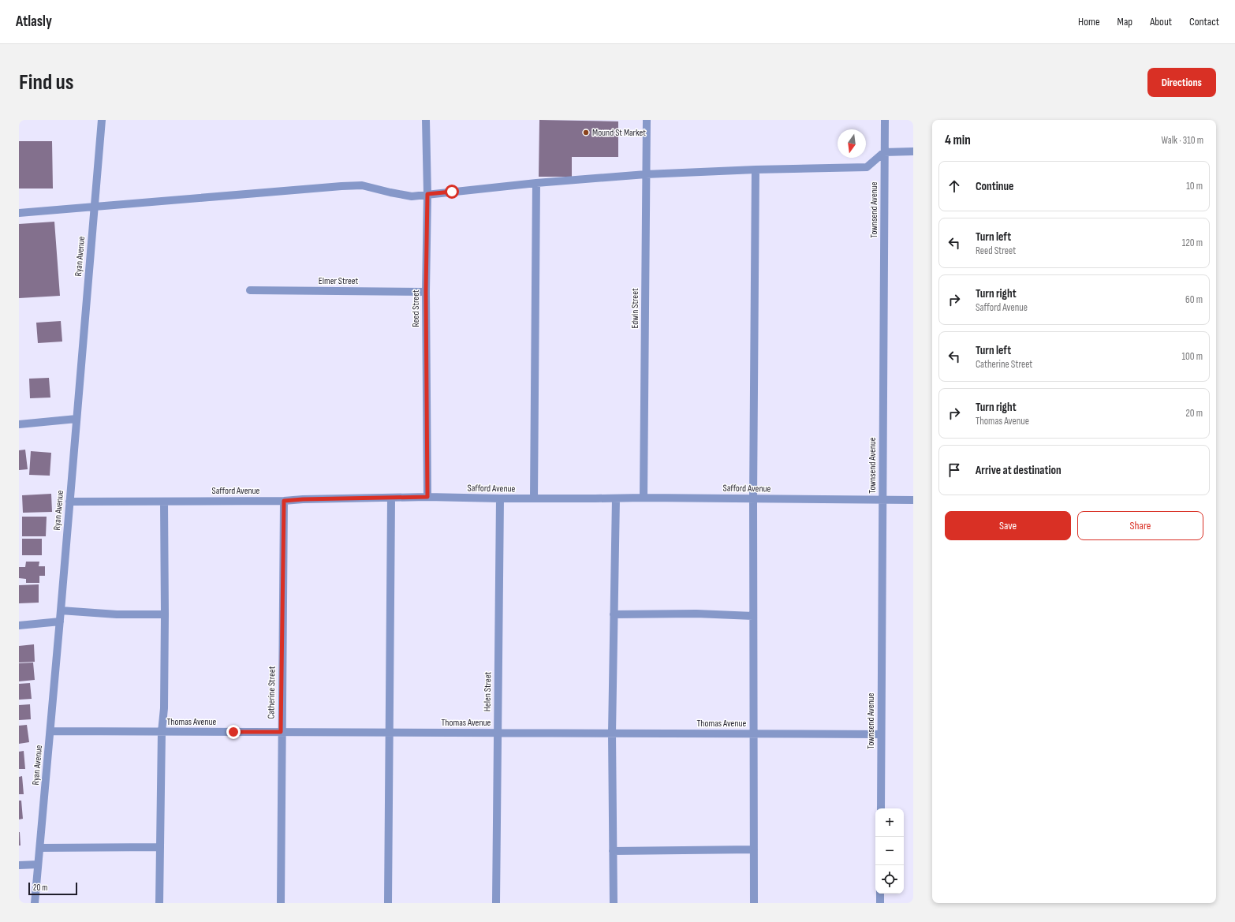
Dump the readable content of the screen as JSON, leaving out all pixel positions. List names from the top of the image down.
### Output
{
  "streets": {
    "street": [
      "Townsend Avenue",
      "Ryan Avenue",
      "Elmer Street",
      "Reed Street",
      "Edwin Street",
      "Safford Avenue",
      "Helen Street",
      "Catherine Street",
      "Thomas Avenue"
    ]
  },
  "crossings": [
    ["Townsend Avenue", "Safford Avenue"],
    ["Townsend Avenue", "Thomas Avenue"],
    ["Ryan Avenue", "Safford Avenue"],
    ["Ryan Avenue", "Thomas Avenue"],
    ["Elmer Street", "Reed Street"],
    ["Reed Street", "Safford Avenue"],
    ["Edwin Street", "Safford Avenue"],
    ["Safford Avenue", "Helen Street"],
    ["Safford Avenue", "Catherine Street"],
    ["Helen Street", "Thomas Avenue"],
    ["Catherine Street", "Thomas Avenue"]
  ],
  "places": ["Mound St Market"],
  "scale_bar": "20 m",
  "north": "bottom",
  "page": {
    "header": "Atlasly",
    "nav": [
      "Home",
      "Map",
      "About",
      "Contact"
    ],
    "buttons": [
      "Directions",
      ["Save", "Share"]
    ],
    "title": "Find us",
    "heading": ["4 min", "Walk · 310 m"],
    "list": [
      ["Continue", "10 m"],
      ["Turn left", "Reed Street", "120 m"],
      ["Turn right", "Safford Avenue", "60 m"],
      ["Turn left", "Catherine Street", "100 m"],
      ["Turn right", "Thomas Avenue", "20 m"],
      "Arrive at destination"
    ],
    "map_buttons": ["+", "−"],
    "scale": "20 m"
  }
}
